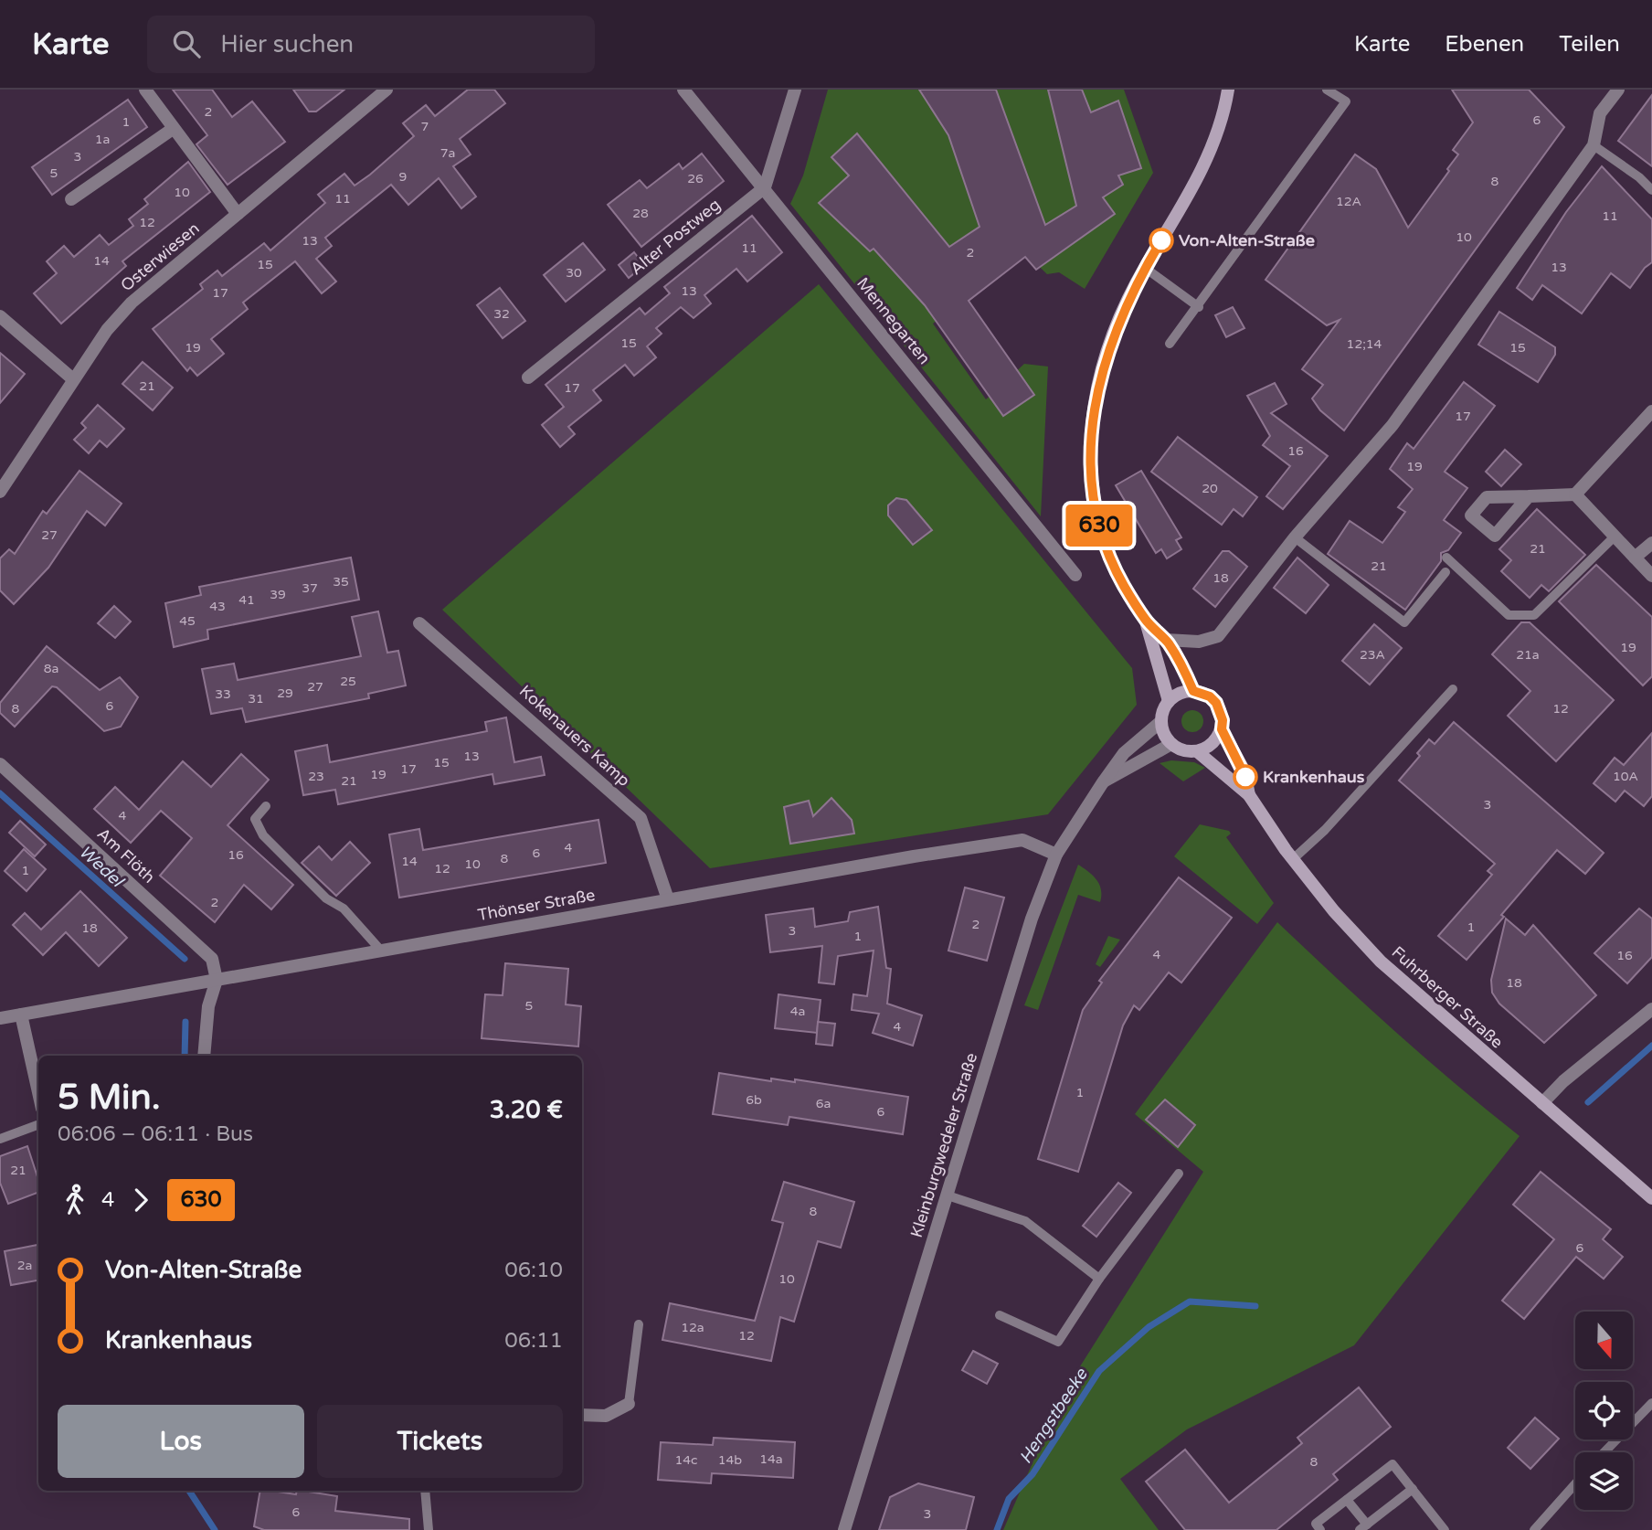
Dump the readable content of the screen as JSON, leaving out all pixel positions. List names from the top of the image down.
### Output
{
  "streets": {
    "main road": ["Fuhrberger Straße"],
    "street": [
      "Alter Postweg",
      "Osterwiesen",
      "Mennegarten",
      "Kokenauers Kamp",
      "Am Flöth",
      "Thönser Straße",
      "Kleinburgwedeler Straße"
    ]
  },
  "crossings": [
    ["Alter Postweg", "Mennegarten"],
    ["Kokenauers Kamp", "Thönser Straße"],
    ["Am Flöth", "Thönser Straße"],
    ["Thönser Straße", "Kleinburgwedeler Straße"],
    ["Fuhrberger Straße", "Kleinburgwedeler Straße"]
  ],
  "water": ["Wedel", "Hengstbeeke"],
  "places": ["Von-Alten-Straße", "Krankenhaus"],
  "lines": ["bus line 630"],
  "house_numbers": [
    "2",
    "6",
    "1",
    "7",
    "1a",
    "7a",
    "3",
    "5",
    "9",
    "26",
    "8",
    "10",
    "11",
    "12A",
    "28",
    "11",
    "12",
    "10",
    "13",
    "11",
    "2",
    "14",
    "15",
    "13",
    "30",
    "13",
    "17",
    "32",
    "15",
    "12;14",
    "19",
    "15",
    "21",
    "17",
    "17",
    "16",
    "19",
    "20",
    "27",
    "21",
    "21",
    "18",
    "35",
    "37",
    "39",
    "41",
    "43",
    "45",
    "19",
    "23A",
    "21a",
    "8a",
    "25",
    "27",
    "29",
    "33",
    "31",
    "6",
    "8",
    "12",
    "13",
    "15",
    "17",
    "19",
    "23",
    "10A",
    "21",
    "3",
    "4",
    "4",
    "6",
    "16",
    "8",
    "14",
    "10",
    "12",
    "1",
    "2",
    "2",
    "1",
    "18",
    "3",
    "1",
    "4",
    "16",
    "18",
    "5",
    "4a",
    "4",
    "1",
    "6b",
    "6a",
    "6",
    "21",
    "8",
    "6",
    "2a",
    "10",
    "12a",
    "12",
    "14a",
    "14c",
    "14b",
    "8",
    "6",
    "3"
  ],
  "north": "bottom",
  "page": {
    "header": "Karte",
    "search": "Hier suchen",
    "nav": ["Karte", "Ebenen", "Teilen"],
    "on_map": "630",
    "heading": ["5 Min.", "06:06 – 06:11 · Bus", "3.20 €"],
    "legs": ["4", "630"],
    "list": [
      {
        "name": "Von-Alten-Straße",
        "value": "06:10"
      },
      {
        "name": "Krankenhaus",
        "value": "06:11"
      }
    ],
    "buttons": ["Los", "Tickets"]
  }
}
